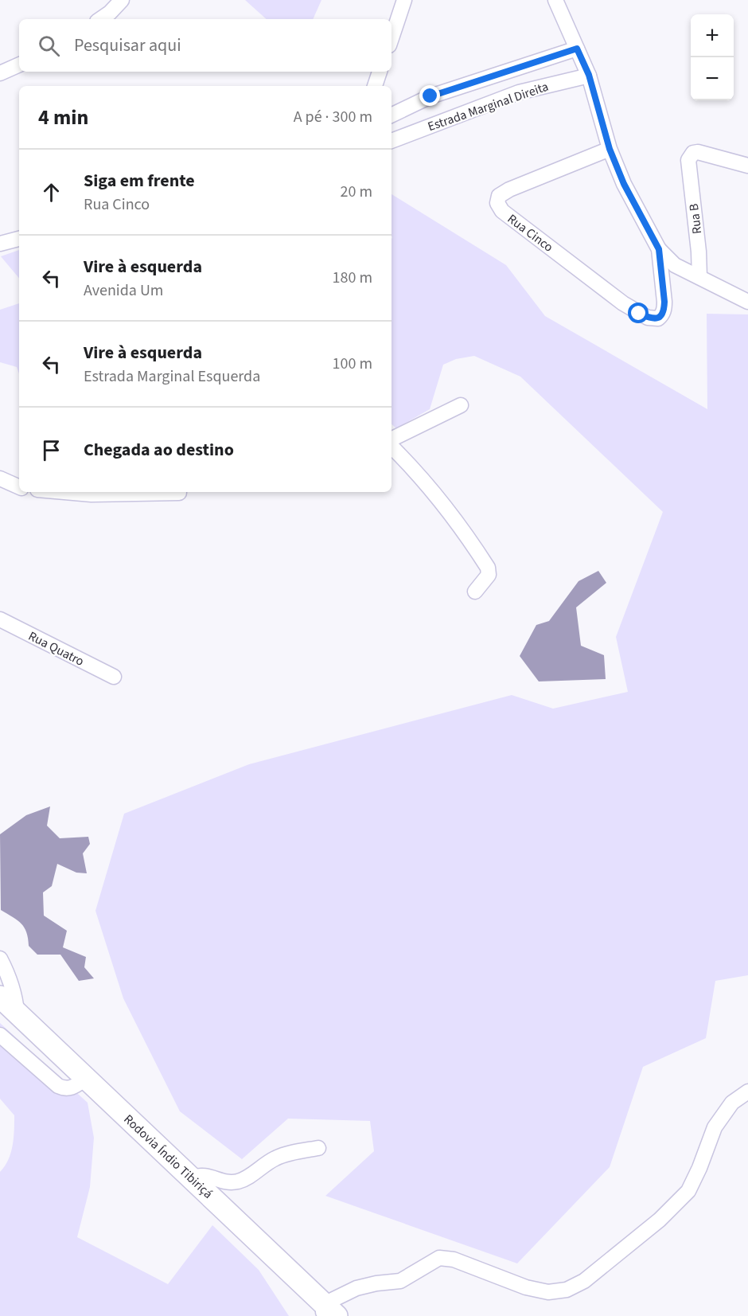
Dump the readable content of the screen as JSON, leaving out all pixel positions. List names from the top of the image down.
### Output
{
  "streets": {
    "highway": ["Rodovia Índio Tibiriçá"],
    "street": [
      "Estrada Marginal Direita",
      "Rua B",
      "Rua Cinco",
      "Rua Quatro"
    ]
  },
  "page": {
    "map_buttons": ["+", "−"],
    "search": "Pesquisar aqui",
    "heading": ["4 min", "A pé · 300 m"],
    "list": [
      ["Siga em frente", "Rua Cinco", "20 m"],
      ["Vire à esquerda", "Avenida Um", "180 m"],
      ["Vire à esquerda", "Estrada Marginal Esquerda", "100 m"],
      "Chegada ao destino"
    ]
  }
}
